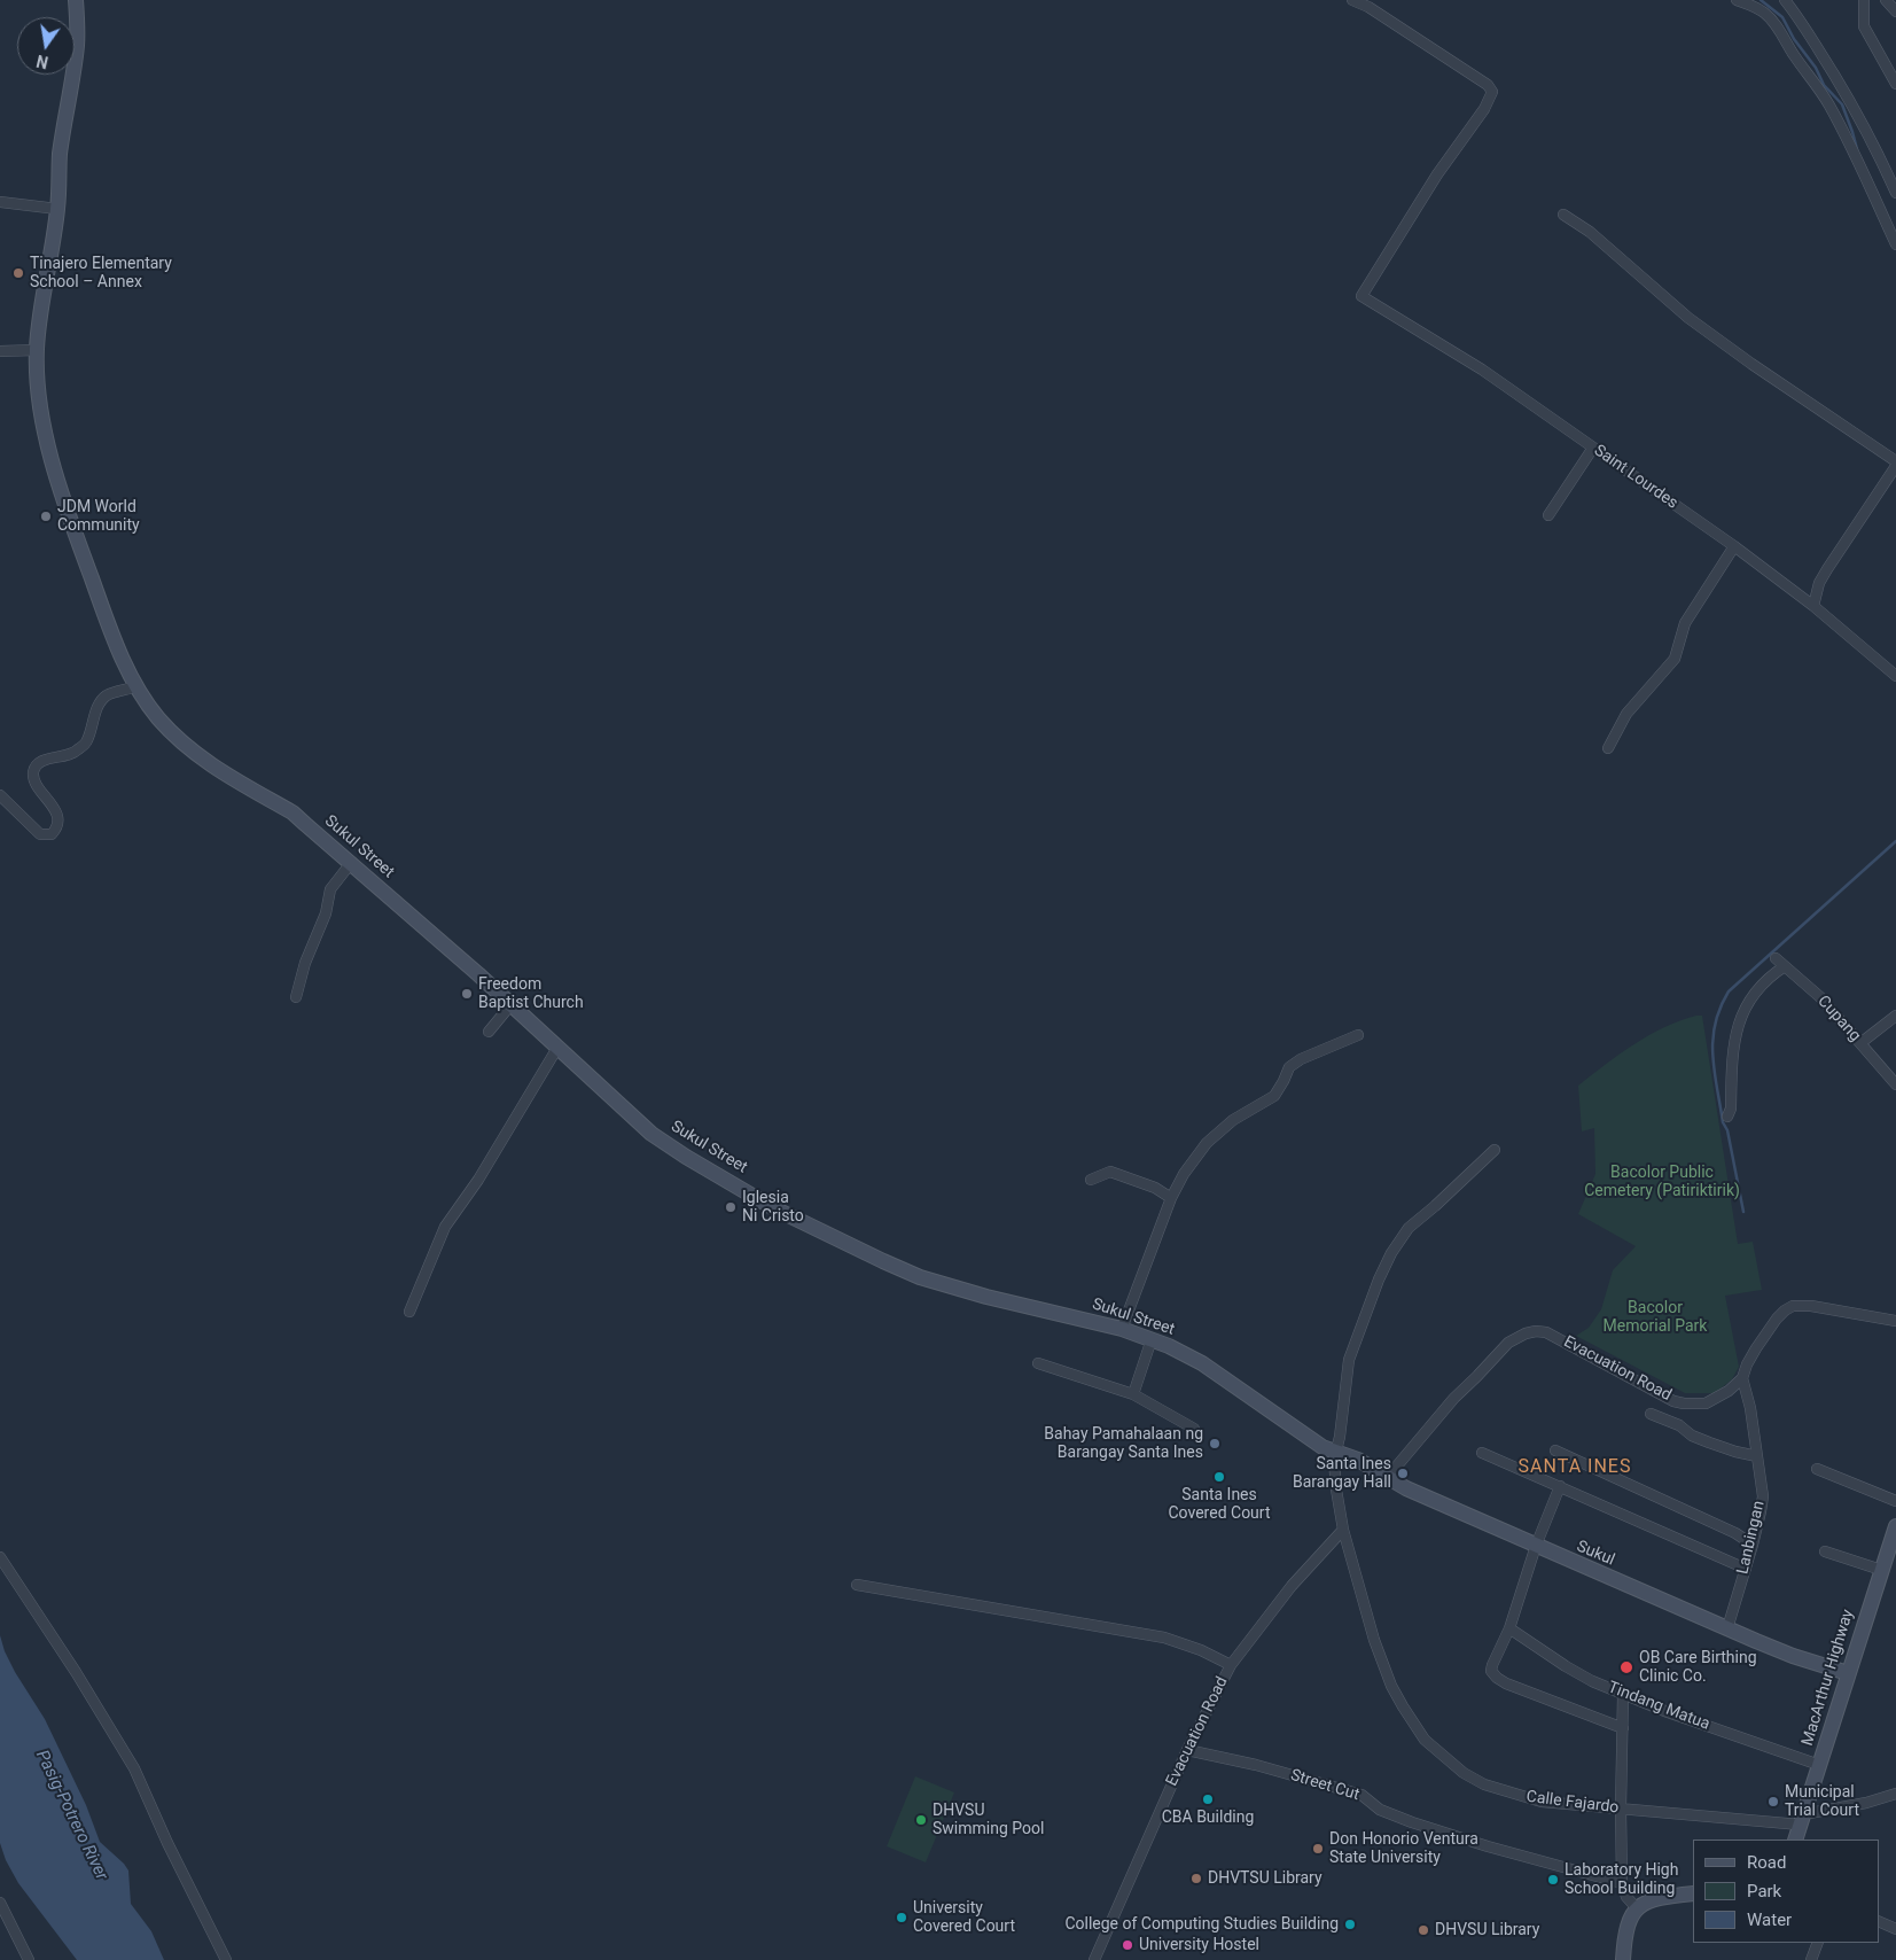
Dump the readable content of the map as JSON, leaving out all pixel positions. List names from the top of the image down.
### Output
{
  "streets": {
    "street": [
      "Saint Lourdes",
      "Sukul Street",
      "Cupang",
      "Evacuation Road",
      "Lanbingan",
      "Sukul",
      "MacArthur Highway",
      "Tindang Matua",
      "Street Cut",
      "Calle Fajardo"
    ]
  },
  "crossings": [
    ["Sukul Street", "Sukul"],
    ["Sukul Street", "Calle Fajardo"],
    ["Evacuation Road", "Lanbingan"],
    ["Evacuation Road", "Sukul"],
    ["Evacuation Road", "Street Cut"],
    ["Evacuation Road", "Calle Fajardo"],
    ["Lanbingan", "Sukul"],
    ["Sukul", "MacArthur Highway"],
    ["Sukul", "Calle Fajardo"],
    ["MacArthur Highway", "Tindang Matua"],
    ["MacArthur Highway", "Calle Fajardo"]
  ],
  "districts": ["SANTA INES"],
  "water": ["Pasig-Potrero River"],
  "parks": ["Bacolor Public Cemetery (Patiriktirik)", "Bacolor Memorial Park"],
  "places": [
    "Tinajero Elementary School – Annex",
    "JDM World Community",
    "Freedom Baptist Church",
    "Iglesia Ni Cristo",
    "Bahay Pamahalaan ng Barangay Santa Ines",
    "Santa Ines Barangay Hall",
    "Santa Ines Covered Court",
    "OB Care Birthing Clinic Co.",
    "CBA Building",
    "Municipal Trial Court",
    "DHVSU Swimming Pool",
    "Don Honorio Ventura State University",
    "DHVTSU Library",
    "Laboratory High School Building",
    "University Covered Court",
    "College of Computing Studies Building",
    "DHVSU Library",
    "University Hostel"
  ],
  "legend": ["Road", "Park", "Water"],
  "north": "bottom"
}
